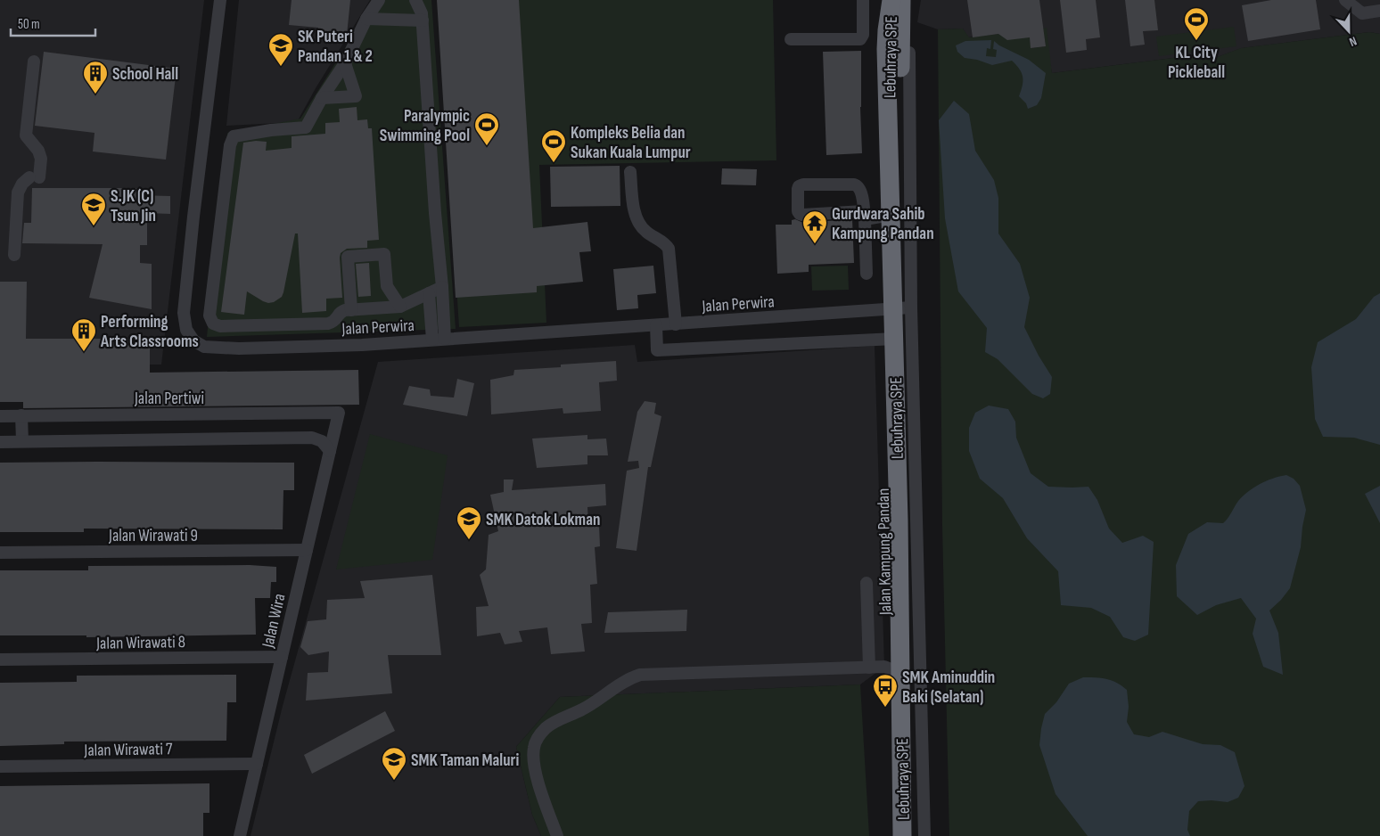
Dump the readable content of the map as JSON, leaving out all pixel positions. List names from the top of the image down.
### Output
{
  "streets": {
    "highway": ["Lebuhraya SPE"],
    "street": [
      "Jalan Perwira",
      "Jalan Pertiwi",
      "Jalan Wirawati 9",
      "Jalan Kampung Pandan",
      "Jalan Wira",
      "Jalan Wirawati 8",
      "Jalan Wirawati 7"
    ]
  },
  "crossings": [
    ["Jalan Perwira", "Jalan Kampung Pandan"],
    ["Jalan Pertiwi", "Jalan Wira"],
    ["Jalan Wirawati 9", "Jalan Wira"],
    ["Jalan Wira", "Jalan Wirawati 8"],
    ["Jalan Wira", "Jalan Wirawati 7"]
  ],
  "places": {
    "sports": ["KL City Pickleball", "Paralympic Swimming Pool", "Kompleks Belia dan Sukan Kuala Lumpur"],
    "school or university": [
      "SK Puteri Pandan 1 & 2",
      "S.JK (C) Tsun Jin",
      "SMK Datok Lokman",
      "SMK Taman Maluri"
    ],
    "building": ["School Hall", "Performing Arts Classrooms"],
    "temple": ["Gurdwara Sahib Kampung Pandan"],
    "bus stop": ["SMK Aminuddin Baki (Selatan)"]
  },
  "scale_bar": "50 m",
  "north": "bottom"
}
